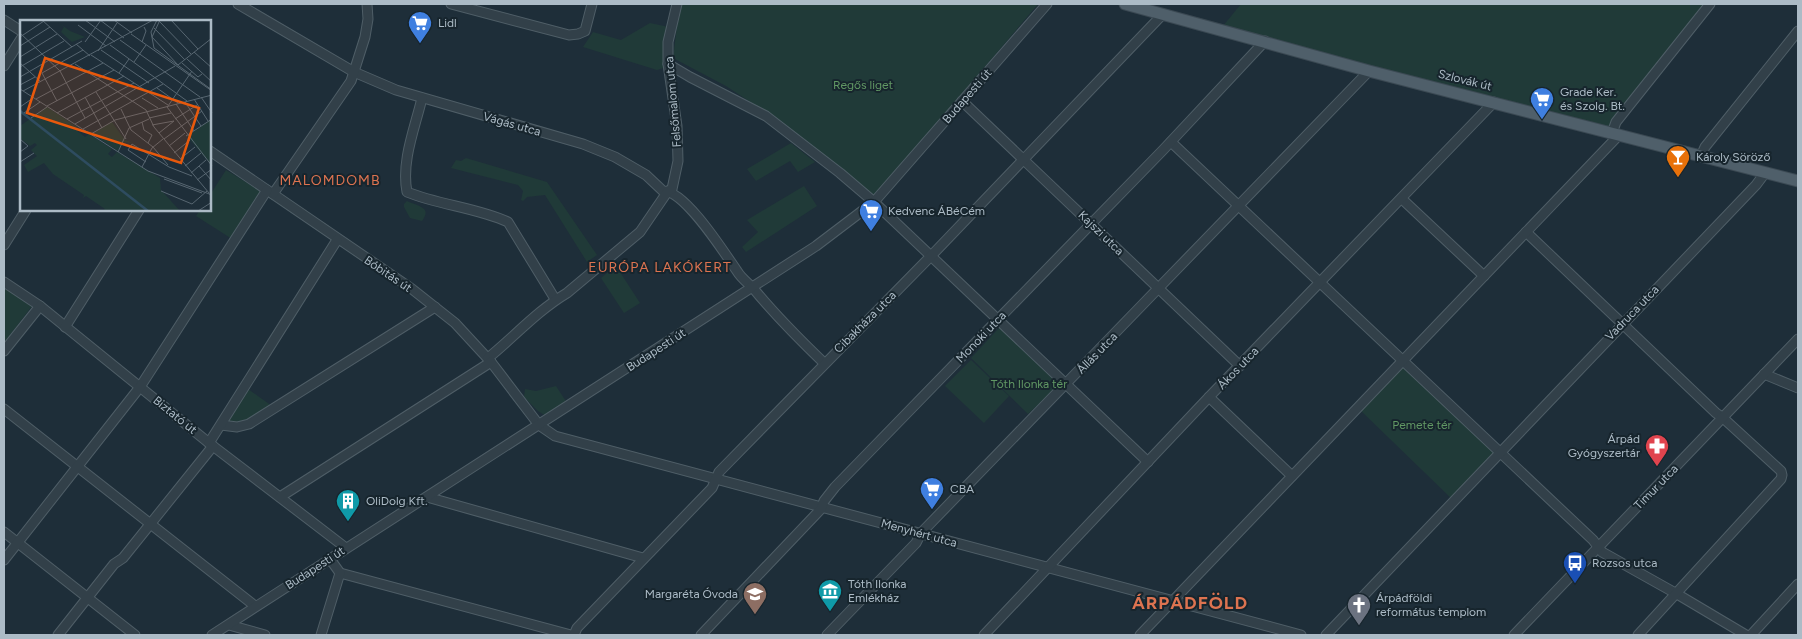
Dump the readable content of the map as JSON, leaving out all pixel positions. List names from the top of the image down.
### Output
{
  "streets": {
    "main road": ["Szlovák út"],
    "street": [
      "Budapesti út",
      "Felsőmalom utca",
      "Vágás utca",
      "Kajszi utca",
      "Bóbitás út",
      "Vadruca utca",
      "Cibakháza utca",
      "Monoki utca",
      "Állás utca",
      "Ákos utca",
      "Biztató út",
      "Timur utca",
      "Menyhért utca"
    ]
  },
  "crossings": [
    ["Szlovák út", "Vadruca utca"],
    ["Szlovák út", "Cibakháza utca"],
    ["Szlovák út", "Monoki utca"],
    ["Szlovák út", "Állás utca"],
    ["Szlovák út", "Ákos utca"],
    ["Budapesti út", "Vágás utca"],
    ["Budapesti út", "Kajszi utca"],
    ["Budapesti út", "Bóbitás út"],
    ["Budapesti út", "Biztató út"],
    ["Budapesti út", "Menyhért utca"],
    ["Felsőmalom utca", "Vágás utca"],
    ["Felsőmalom utca", "Bóbitás út"],
    ["Felsőmalom utca", "Biztató út"],
    ["Vágás utca", "Cibakháza utca"],
    ["Kajszi utca", "Cibakháza utca"],
    ["Kajszi utca", "Monoki utca"],
    ["Kajszi utca", "Állás utca"],
    ["Kajszi utca", "Ákos utca"],
    ["Bóbitás út", "Menyhért utca"],
    ["Cibakháza utca", "Menyhért utca"],
    ["Monoki utca", "Menyhért utca"],
    ["Állás utca", "Menyhért utca"],
    ["Ákos utca", "Menyhért utca"]
  ],
  "districts": ["MALOMDOMB", "EURÓPA LAKÓKERT", "ÁRPÁDFÖLD"],
  "parks": ["Regős liget", "Tóth Ilonka tér", "Pemete tér"],
  "places": {
    "supermarket": [
      "Lidl",
      "Grade Ker. és Szolg. Bt.",
      "Kedvenc ÁBéCém",
      "CBA"
    ],
    "bar": ["Károly Söröző"],
    "pharmacy": ["Árpád Gyógyszertár"],
    "building": ["OliDolg Kft."],
    "bus stop": ["Rozsos utca"],
    "museum": ["Tóth Ilonka Emlékház"],
    "school or university": ["Margaréta Óvoda"],
    "church": ["Árpádföldi református templom"]
  }
}
